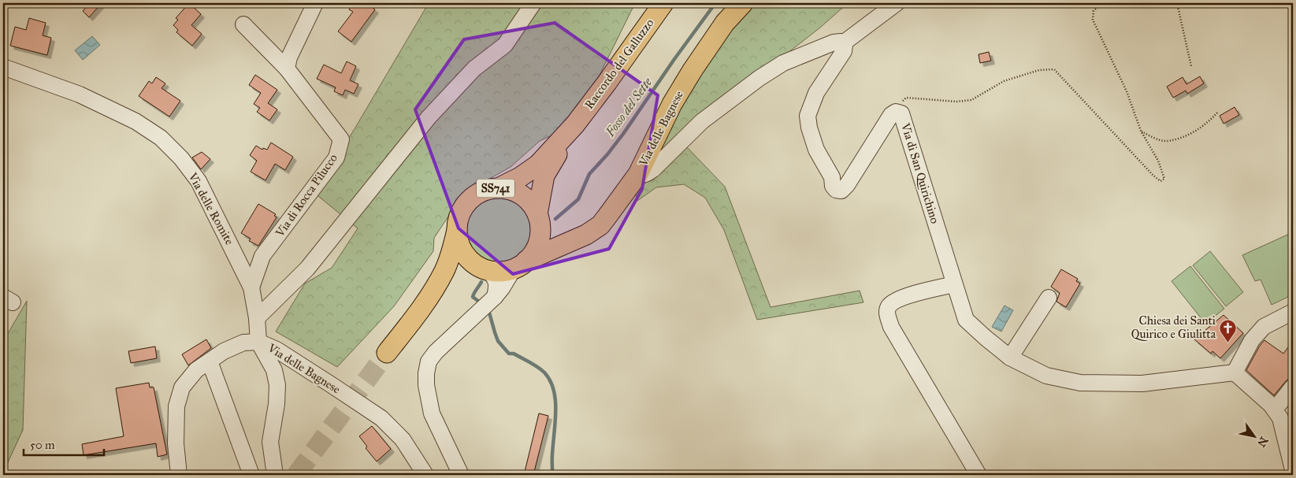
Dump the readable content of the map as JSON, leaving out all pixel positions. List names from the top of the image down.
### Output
{
  "streets": {
    "main road": ["Raccordo del Galluzzo", "Via delle Bagnese", "SS741"],
    "street": ["Via di San Quirichino", "Via di Rocca Pilucco", "Via delle Romite"]
  },
  "crossings": [
    ["Raccordo del Galluzzo", "Via delle Bagnese"],
    ["Raccordo del Galluzzo", "SS741"],
    ["Via delle Bagnese", "SS741"],
    ["Via delle Bagnese", "Via delle Romite"],
    ["Via di Rocca Pilucco", "Via delle Romite"]
  ],
  "water": ["Fosso del Sette"],
  "places": {
    "church": ["Chiesa dei Santi Quirico e Giulitta"]
  },
  "scale_bar": "50 m",
  "north": "bottom right"
}
